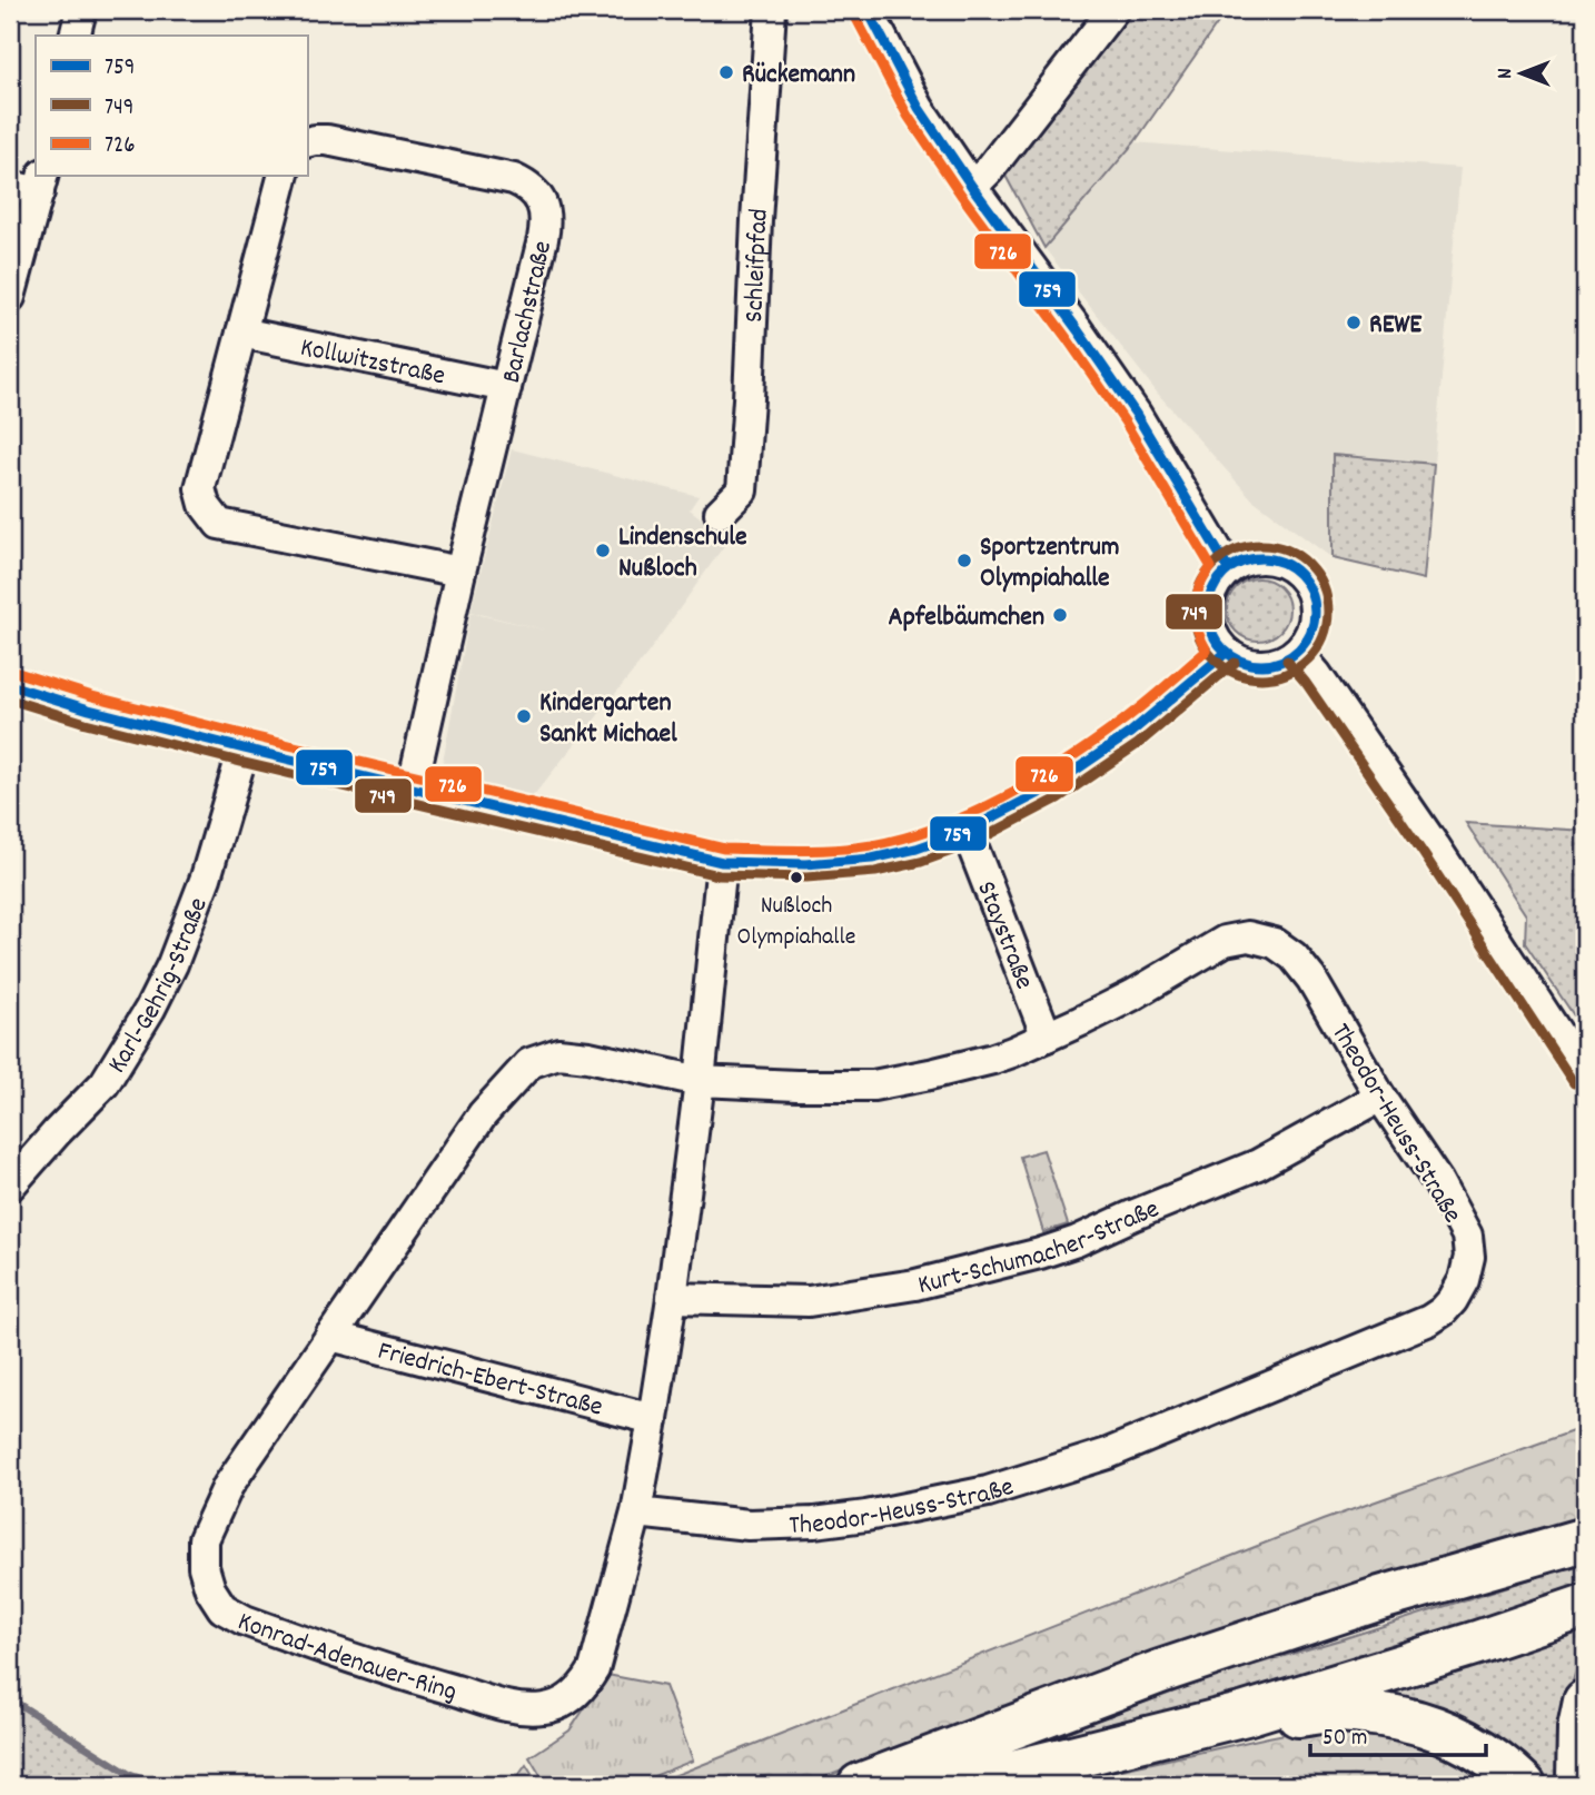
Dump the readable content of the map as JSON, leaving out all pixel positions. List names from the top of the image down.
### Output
{
  "streets": {
    "street": [
      "Schleifpfad",
      "Barlachstraße",
      "Kollwitzstraße",
      "Staystraße",
      "Karl-Gehrig-Straße",
      "Theodor-Heuss-Straße",
      "Kurt-Schumacher-Straße",
      "Friedrich-Ebert-Straße",
      "Konrad-Adenauer-Ring"
    ]
  },
  "crossings": [
    ["Barlachstraße", "Kollwitzstraße"],
    ["Staystraße", "Theodor-Heuss-Straße"],
    ["Theodor-Heuss-Straße", "Kurt-Schumacher-Straße"],
    ["Theodor-Heuss-Straße", "Konrad-Adenauer-Ring"],
    ["Kurt-Schumacher-Straße", "Konrad-Adenauer-Ring"],
    ["Friedrich-Ebert-Straße", "Konrad-Adenauer-Ring"]
  ],
  "places": [
    "Rückemann",
    "REWE",
    "Lindenschule Nußloch",
    "Sportzentrum Olympiahalle",
    "Apfelbäumchen",
    "Kindergarten Sankt Michael",
    "Nußloch Olympiahalle"
  ],
  "lines": ["transit line 759", "transit line 726", "transit line 749"],
  "legend": ["759", "749", "726"],
  "scale_bar": "50 m",
  "north": "left"
}
